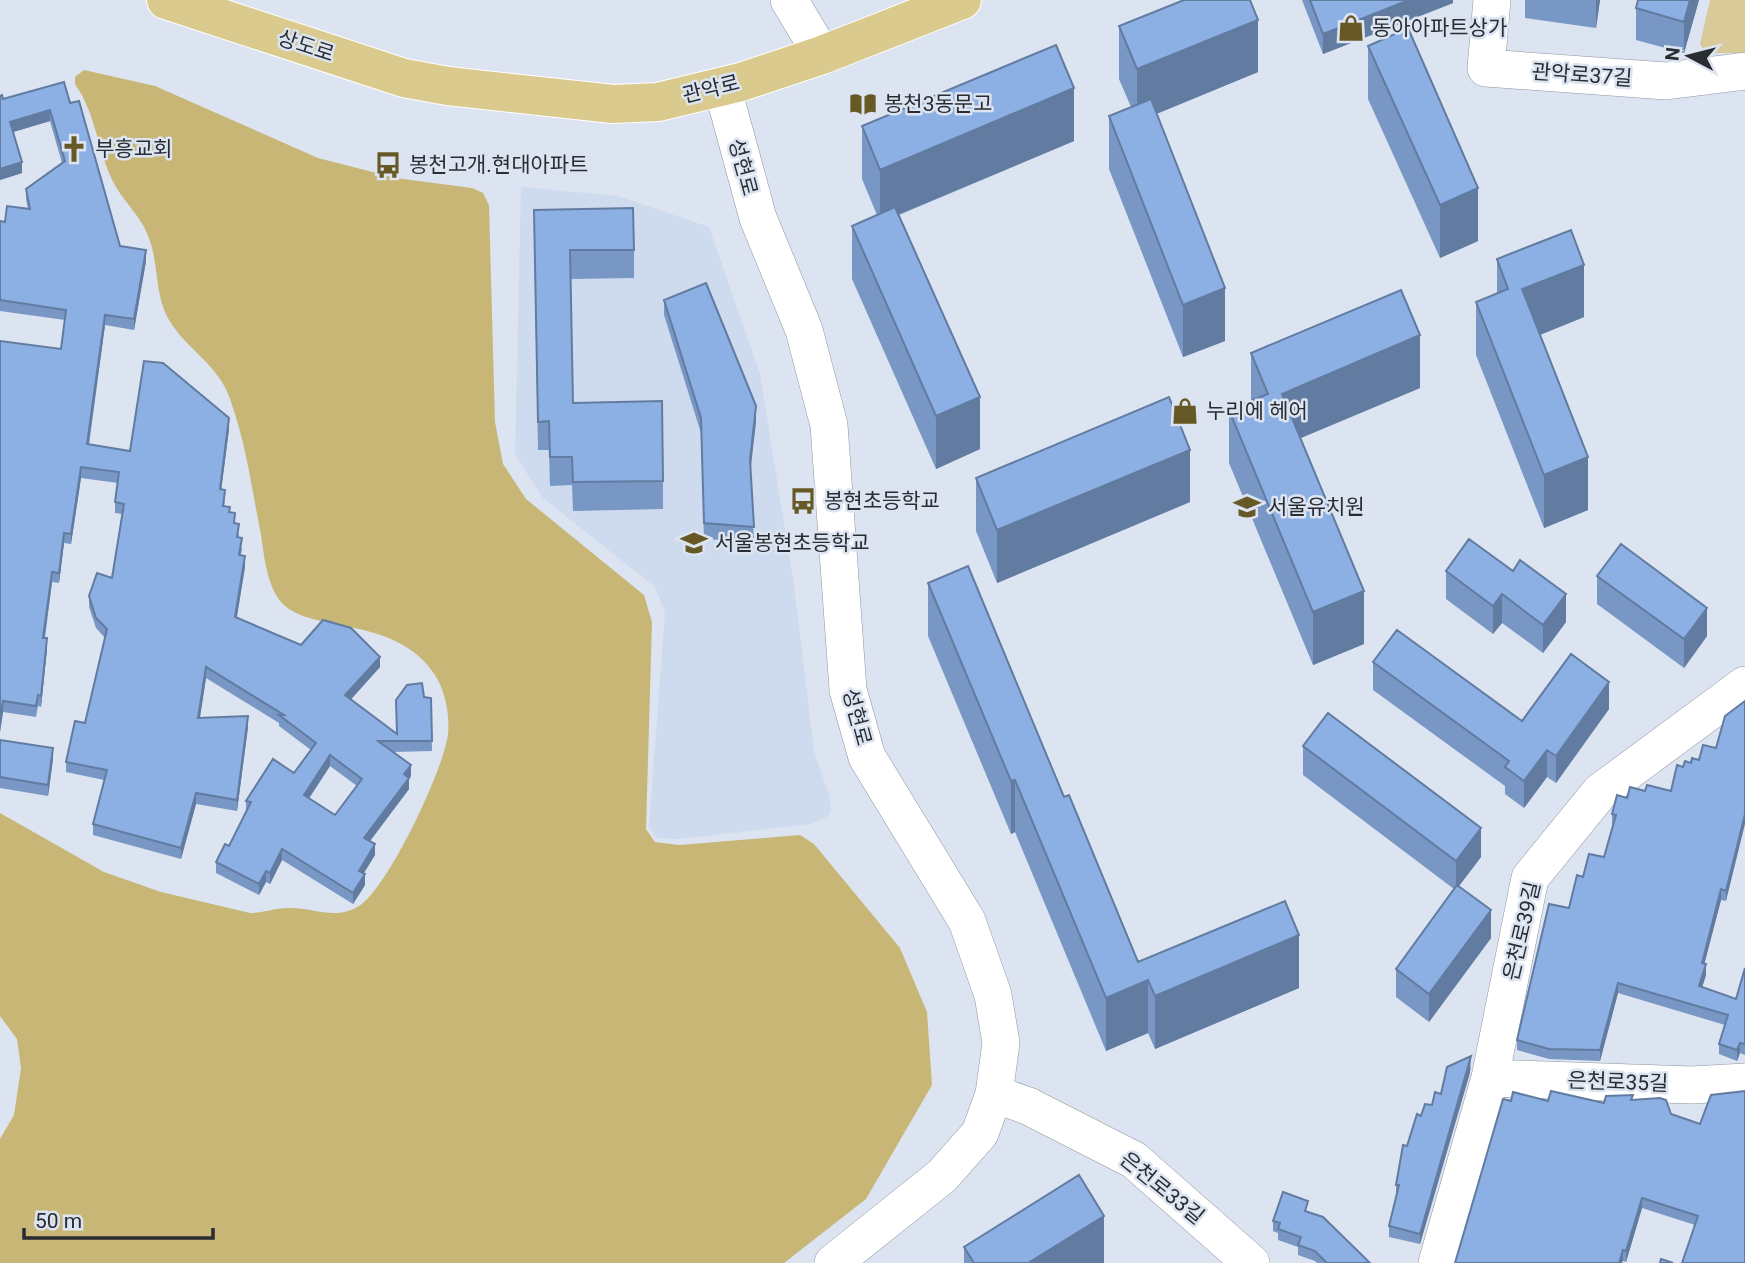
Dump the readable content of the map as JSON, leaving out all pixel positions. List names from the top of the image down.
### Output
{
  "streets": {
    "main road": ["상도로", "관악로"],
    "street": [
      "관악로37길",
      "성현로",
      "은천로39길",
      "은천로35길",
      "은천로33길"
    ]
  },
  "crossings": [
    ["상도로", "관악로"],
    ["관악로", "성현로"],
    ["성현로", "은천로33길"],
    ["은천로39길", "은천로35길"]
  ],
  "places": {
    "shop": ["동아아파트상가", "누리에 헤어"],
    "library": ["봉천3동문고"],
    "church": ["부흥교회"],
    "bus stop": ["봉천고개.현대아파트", "봉현초등학교"],
    "school or university": ["서울유치원", "서울봉현초등학교"]
  },
  "scale_bar": "50 m",
  "north": "left"
}
